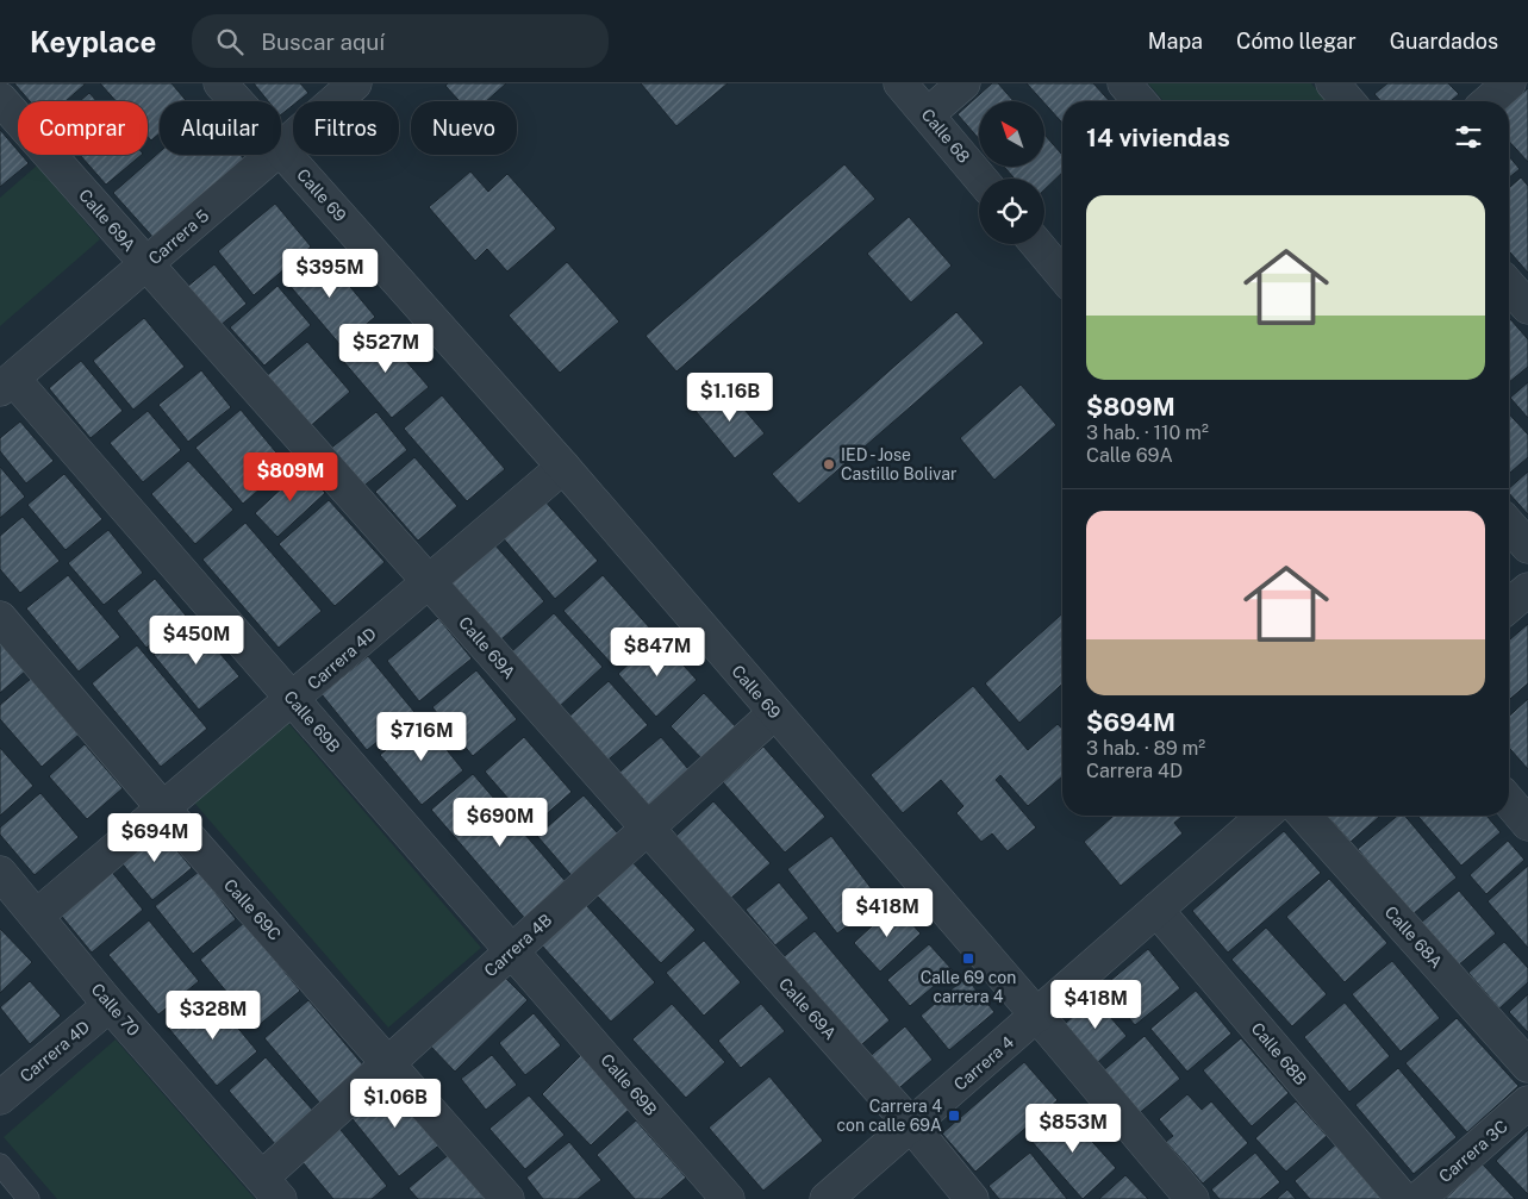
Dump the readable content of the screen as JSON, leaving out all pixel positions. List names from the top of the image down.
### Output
{
  "streets": {
    "street": [
      "Calle 68",
      "Calle 69",
      "Calle 69A",
      "Carrera 5",
      "Carrera 4D",
      "Calle 69B",
      "Calle 69C",
      "Calle 68A",
      "Carrera 4B",
      "Calle 70",
      "Calle 68B",
      "Carrera 4",
      "Carrera 3C"
    ]
  },
  "crossings": [
    ["Calle 69", "Carrera 4D"],
    ["Calle 69", "Carrera 4B"],
    ["Calle 69", "Carrera 4"],
    ["Calle 69A", "Carrera 5"],
    ["Calle 69A", "Carrera 4D"],
    ["Calle 69A", "Carrera 4B"],
    ["Calle 69A", "Carrera 4"],
    ["Carrera 5", "Calle 69B"],
    ["Carrera 4D", "Calle 69B"],
    ["Carrera 4D", "Calle 69C"],
    ["Carrera 4D", "Calle 70"],
    ["Calle 69B", "Carrera 4B"],
    ["Calle 69C", "Carrera 4B"],
    ["Carrera 4B", "Calle 70"],
    ["Calle 68B", "Carrera 4"]
  ],
  "places": {
    "other": ["IED - Jose Castillo Bolivar"],
    "transit": ["Calle 69 con carrera 4", "Carrera 4 con calle 69A"]
  },
  "north": "top left",
  "page": {
    "header": "Keyplace",
    "search": "Buscar aquí",
    "nav": ["Mapa", "Cómo llegar", "Guardados"],
    "chip": [
      "Comprar",
      "Alquilar",
      "Filtros",
      "Nuevo"
    ],
    "heading": "14 viviendas",
    "list": [
      {
        "name": "$809M",
        "note": "3 hab. · 110 m² · Calle 69A"
      },
      {
        "name": "$694M",
        "note": "3 hab. · 89 m² · Carrera 4D"
      }
    ],
    "price": [
      "$395M",
      "$527M",
      "$1.16B",
      "$809M",
      "$450M",
      "$847M",
      "$716M",
      "$690M",
      "$694M",
      "$418M",
      "$418M",
      "$328M",
      "$1.06B",
      "$853M"
    ]
  }
}
